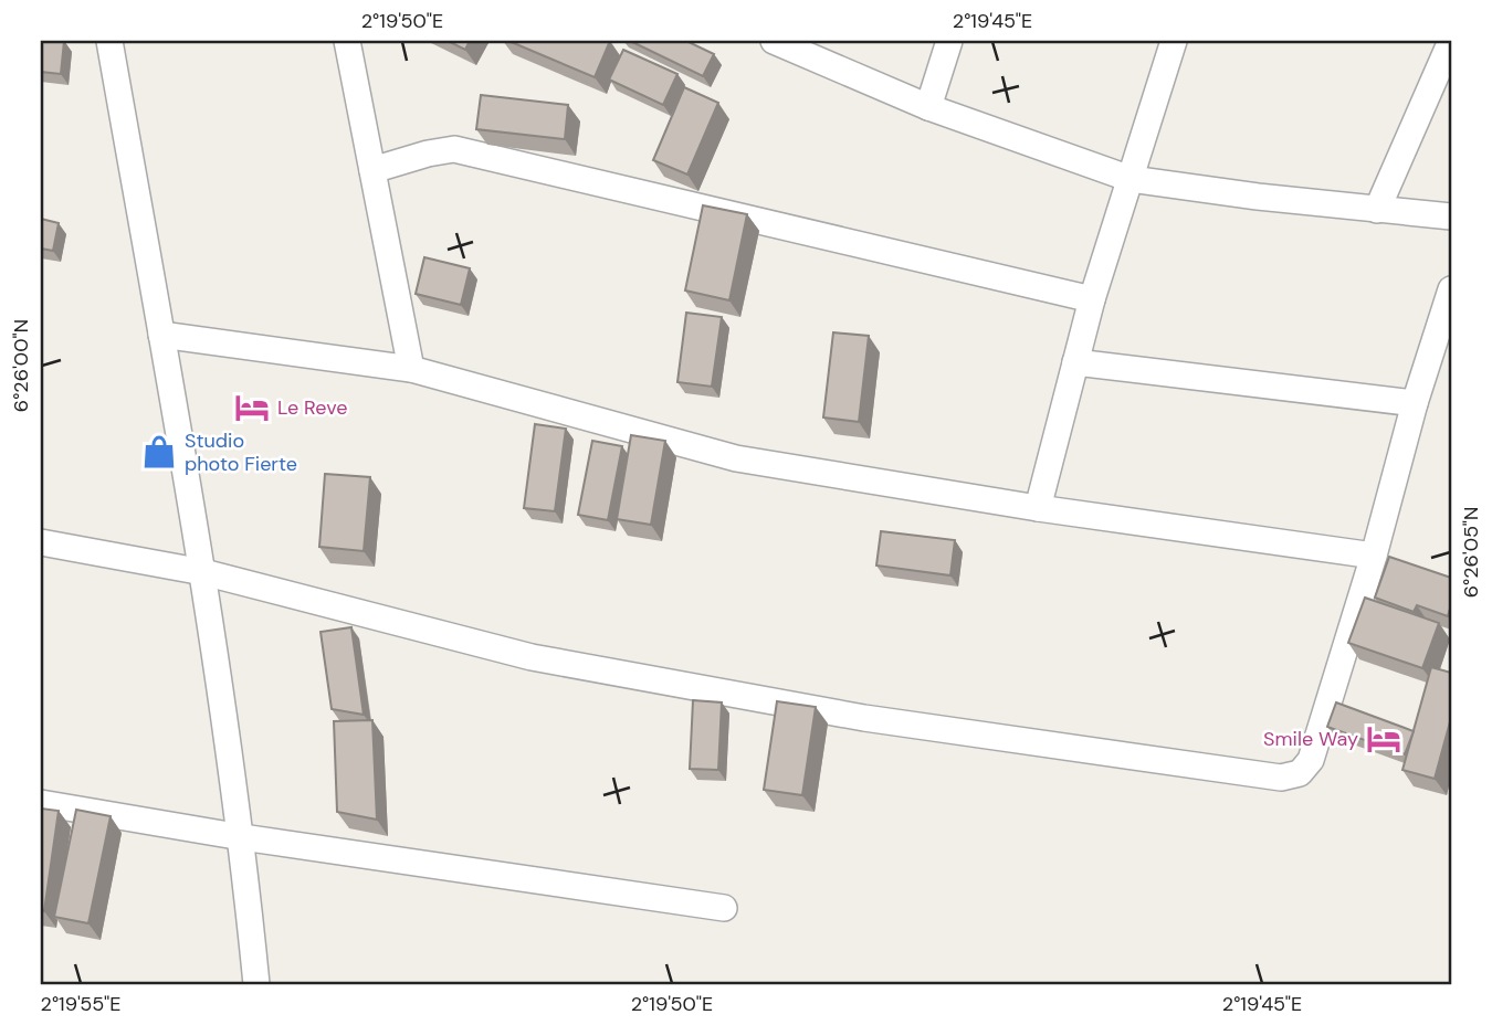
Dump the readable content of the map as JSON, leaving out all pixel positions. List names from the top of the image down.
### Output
{
  "places": {
    "hotel": ["Le Reve", "Smile Way"],
    "shop": ["Studio photo Fierte"]
  },
  "coordinates": [
    "2°19'50\"E",
    "2°19'45\"E",
    "6°26'00\"N",
    "6°26'05\"N",
    "2°19'55\"E"
  ]
}
